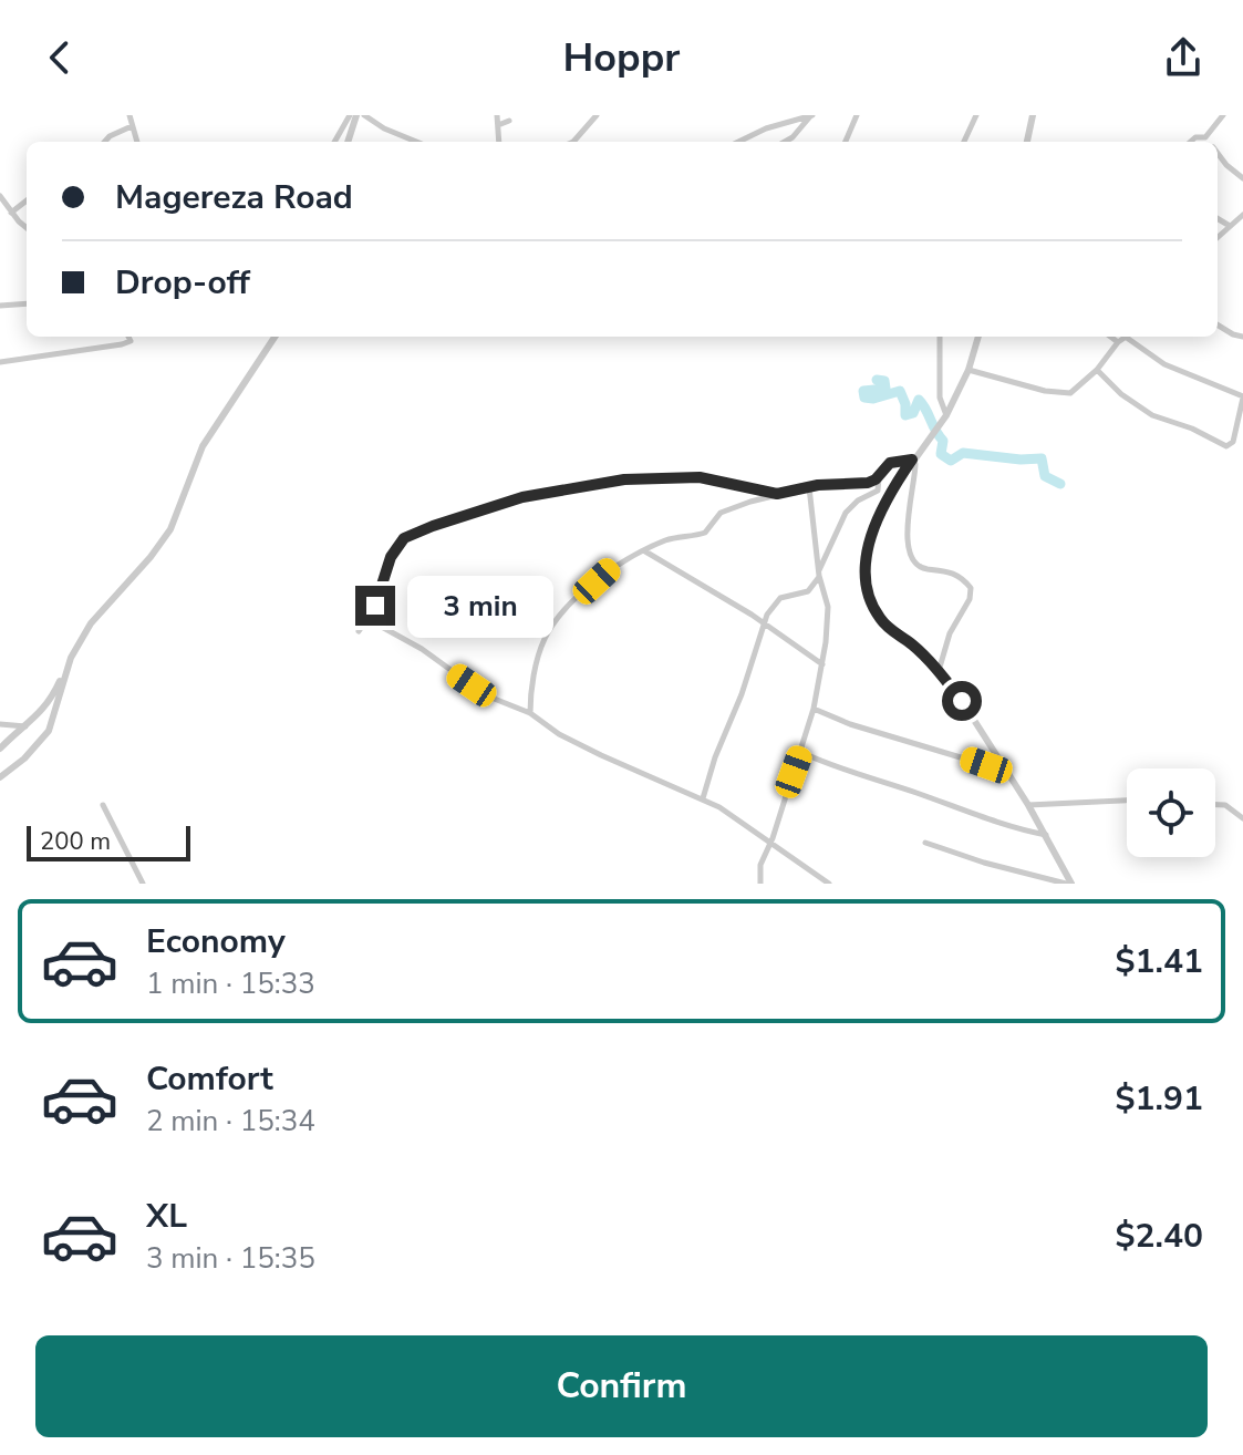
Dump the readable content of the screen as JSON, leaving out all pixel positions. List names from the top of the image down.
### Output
{
  "scale_bar": "200 m",
  "page": {
    "header": "Hoppr",
    "banner": ["Magereza Road", "Drop-off"],
    "bubble": "3 min",
    "scale": "200 m",
    "list": [
      {
        "name": "Economy",
        "note": "1 min · 15:33",
        "value": "$1.41"
      },
      {
        "name": "Comfort",
        "note": "2 min · 15:34",
        "value": "$1.91"
      },
      {
        "name": "XL",
        "note": "3 min · 15:35",
        "value": "$2.40"
      }
    ],
    "buttons": "Confirm"
  }
}
